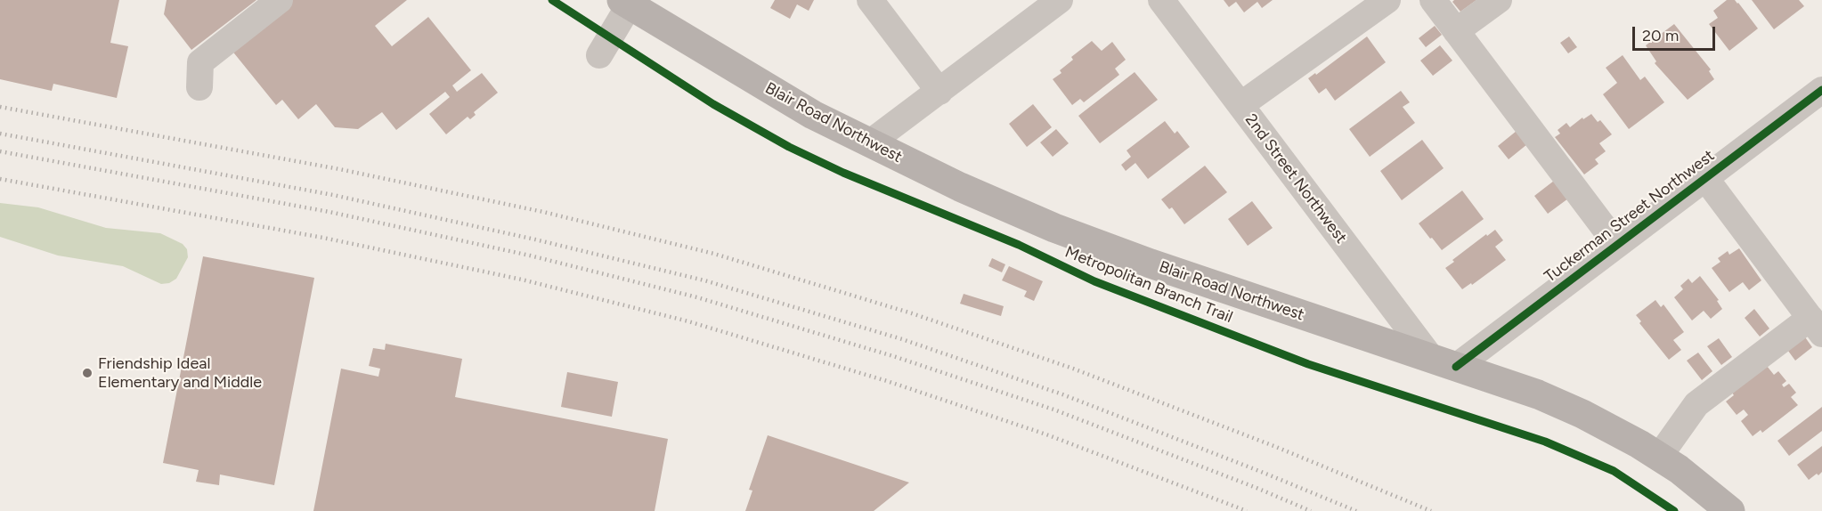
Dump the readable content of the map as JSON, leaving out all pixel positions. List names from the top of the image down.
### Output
{
  "streets": {
    "main road": ["Blair Road Northwest"],
    "street": ["2nd Street Northwest", "Tuckerman Street Northwest"],
    "cycle path": ["Metropolitan Branch Trail"]
  },
  "crossings": [
    ["Blair Road Northwest", "2nd Street Northwest"],
    ["Blair Road Northwest", "Tuckerman Street Northwest"],
    ["2nd Street Northwest", "Tuckerman Street Northwest"]
  ],
  "places": ["Friendship Ideal Elementary and Middle"],
  "scale_bar": "20 m"
}
